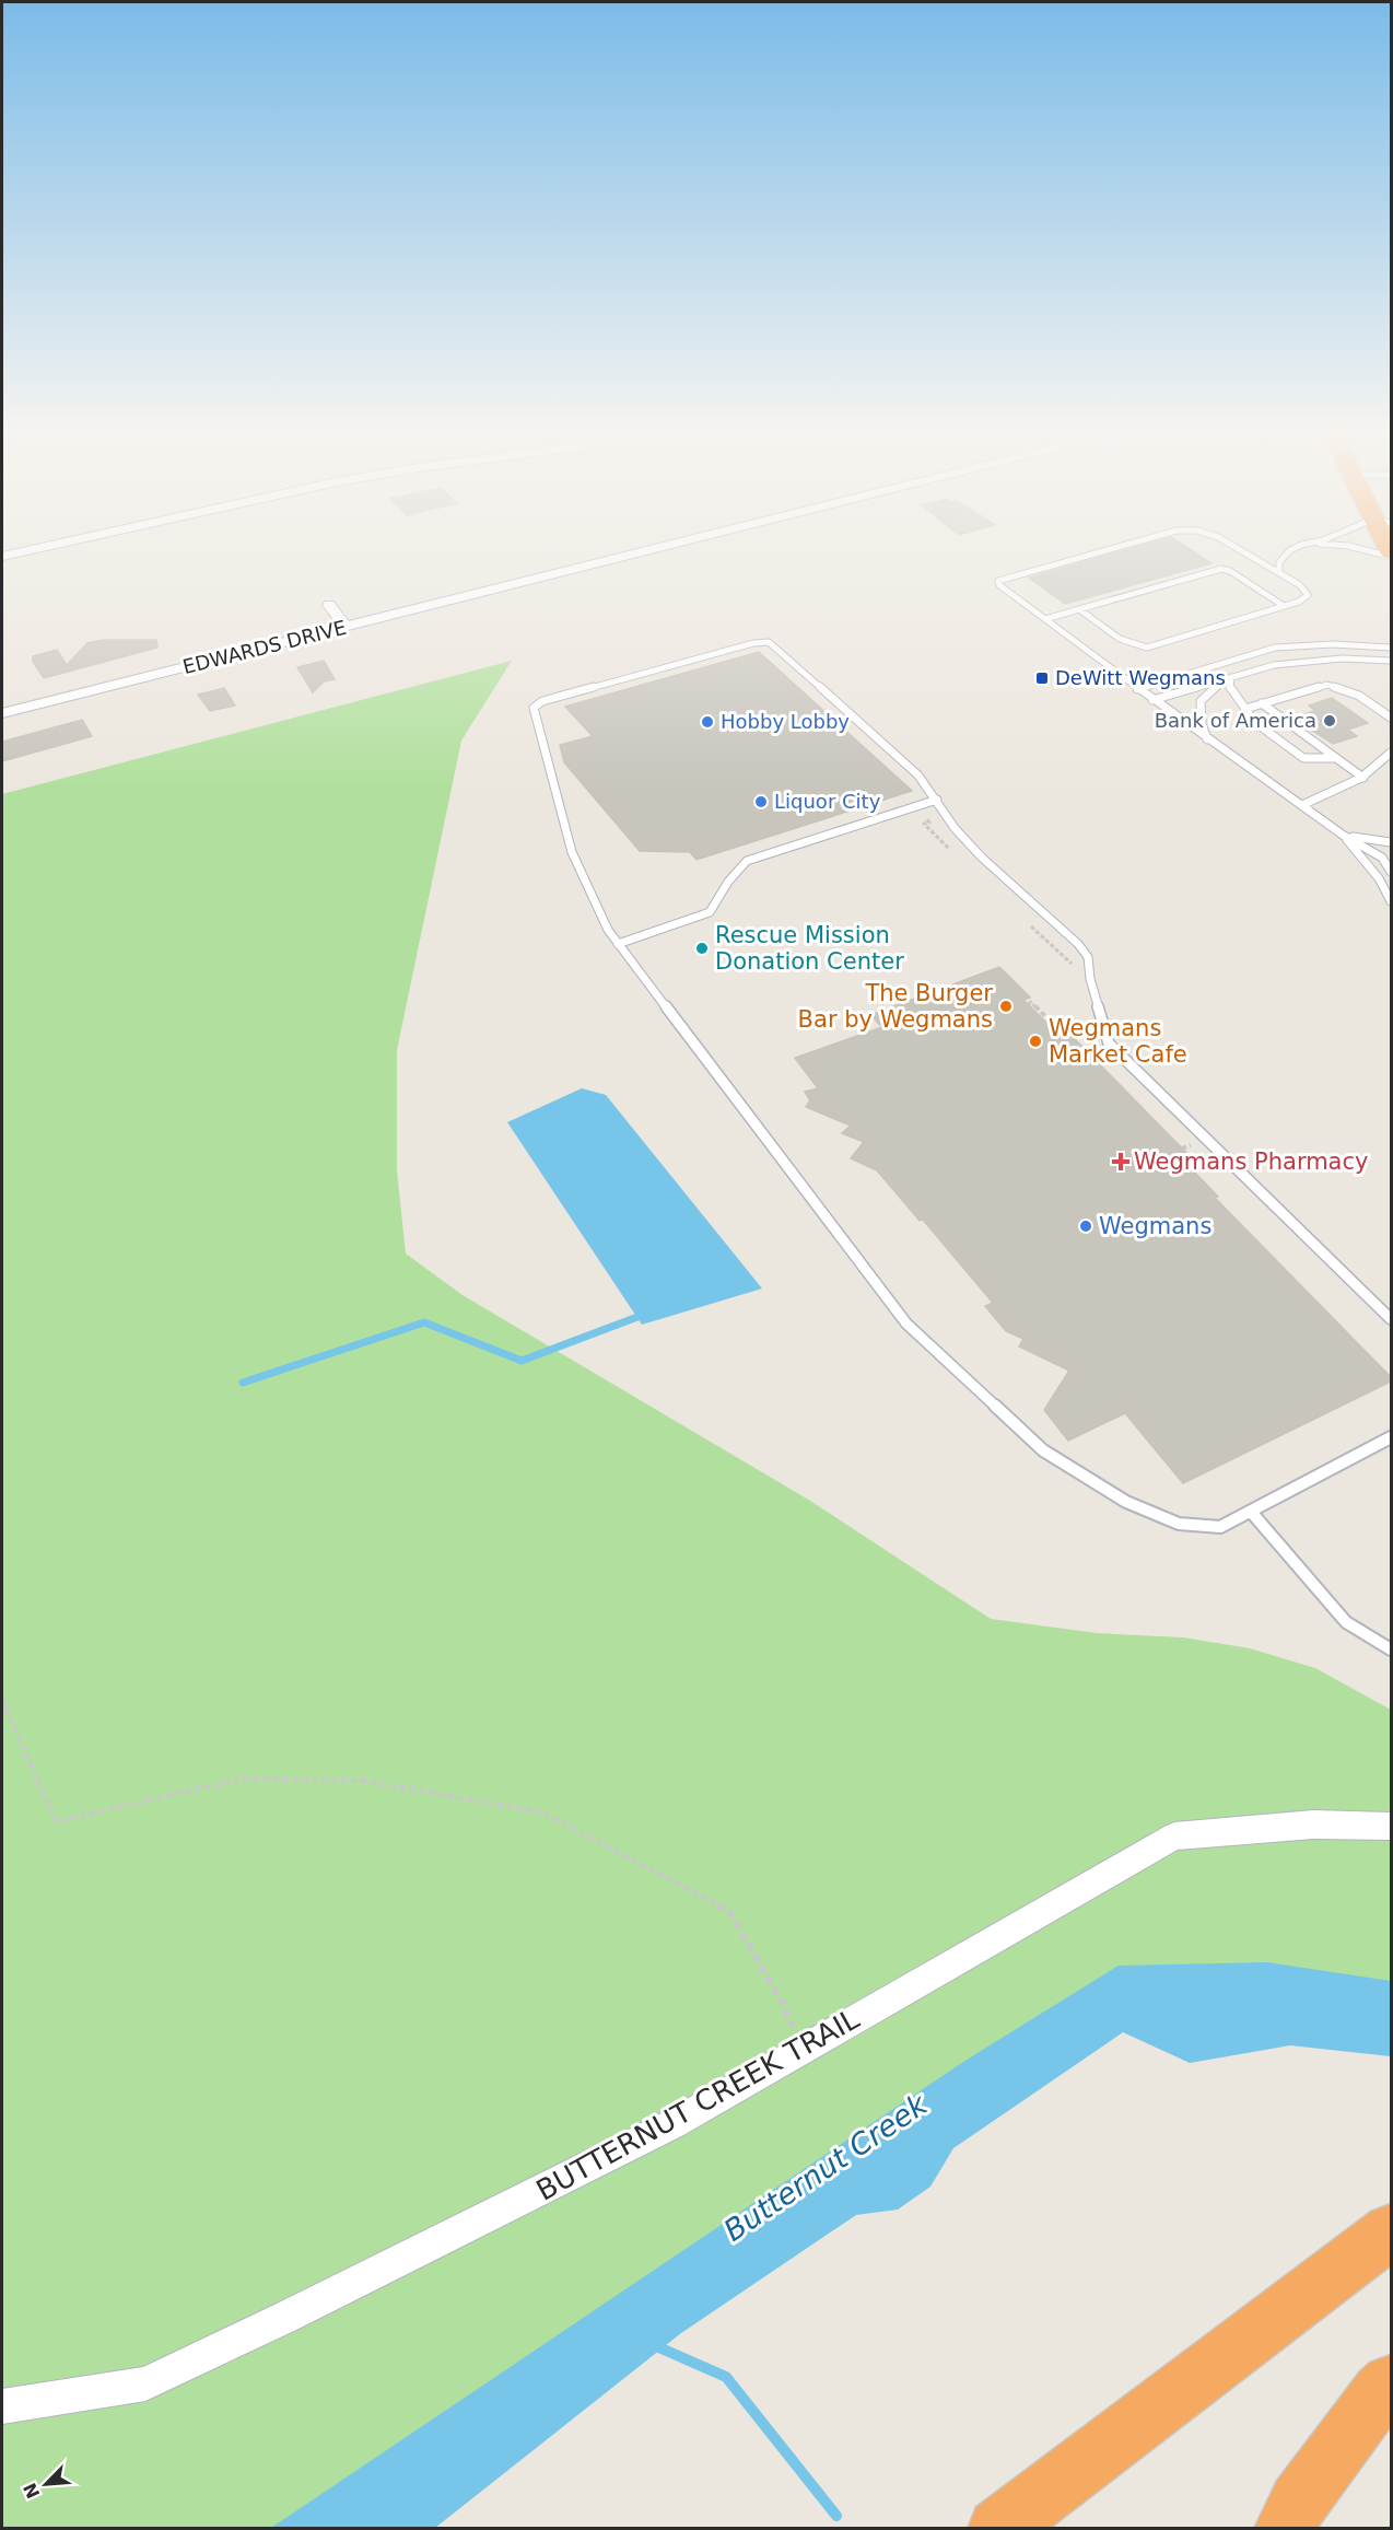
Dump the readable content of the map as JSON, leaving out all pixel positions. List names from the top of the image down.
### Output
{
  "streets": {
    "street": ["EDWARDS DRIVE", "BUTTERNUT CREEK TRAIL"]
  },
  "water": ["Butternut Creek"],
  "places": {
    "transit": ["DeWitt Wegmans"],
    "other": [
      "Bank of America",
      "Hobby Lobby",
      "Liquor City",
      "Rescue Mission Donation Center",
      "The Burger Bar by Wegmans",
      "Wegmans Market Cafe",
      "Wegmans"
    ],
    "health": ["Wegmans Pharmacy"]
  },
  "north": "bottom left"
}
